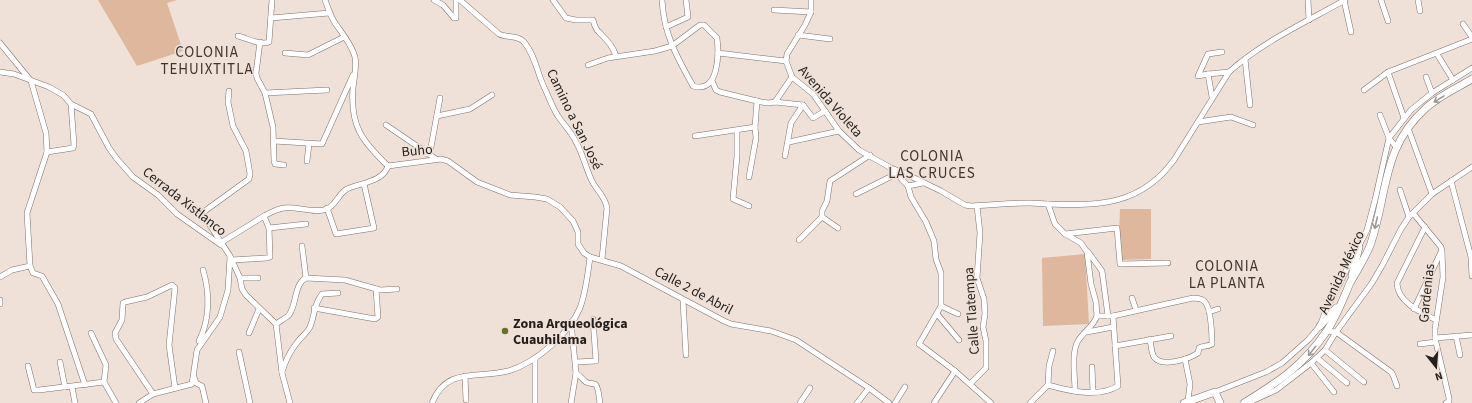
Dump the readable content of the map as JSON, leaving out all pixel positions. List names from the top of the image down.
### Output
{
  "streets": {
    "main road": ["Avenida México"],
    "street": [
      "Avenida Violeta",
      "Camino a San José",
      "Buho",
      "Cerrada Xistlanco",
      "Calle 2 de Abril",
      "Gardenias",
      "Calle Tlatempa"
    ]
  },
  "crossings": [
    ["Camino a San José", "Calle 2 de Abril"],
    ["Buho", "Calle 2 de Abril"]
  ],
  "one_way": ["Avenida México"],
  "districts": ["COLONIA TEHUIXTITLA", "COLONIA LAS CRUCES", "COLONIA LA PLANTA"],
  "places": ["Zona Arqueológica Cuauhilama"],
  "north": "bottom"
}
